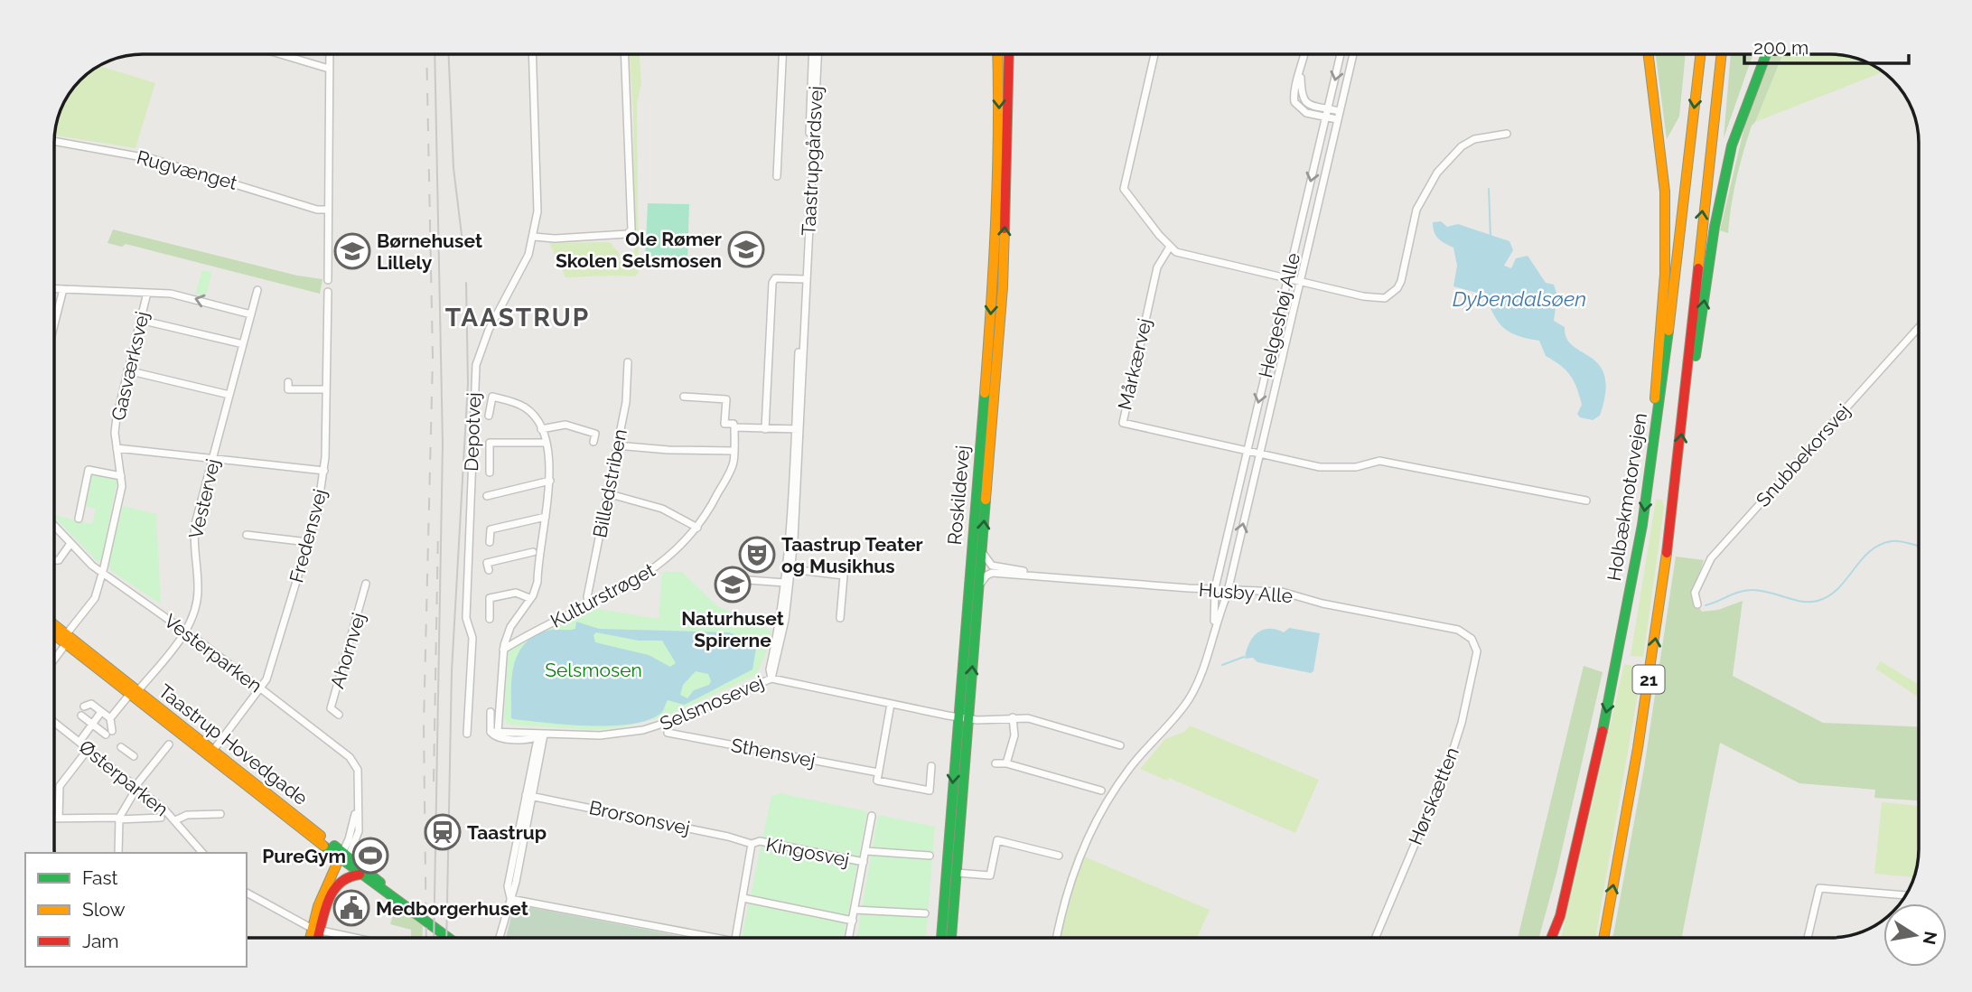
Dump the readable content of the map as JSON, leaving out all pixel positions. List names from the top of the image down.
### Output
{
  "streets": {
    "main road": [
      "Roskildevej",
      "Holbækmotorvejen",
      "21",
      "Taastrup Hovedgade"
    ],
    "street": [
      "Taastrupgårdsvej",
      "Rugvænget",
      "Helgeshøj Alle",
      "Mårkærvej",
      "Gasværksvej",
      "Depotvej",
      "Snubbekorsvej",
      "Billedstriben",
      "Vestervej",
      "Fredensvej",
      "Husby Alle",
      "Kulturstrøget",
      "Ahornvej",
      "Vesterparken",
      "Selsmosevej",
      "Sthensvej",
      "Østerparken",
      "Hørskætten",
      "Brorsonsvej",
      "Kingosvej"
    ]
  },
  "crossings": [
    ["Taastrupgårdsvej", "Selsmosevej"],
    ["Helgeshøj Alle", "Mårkærvej"],
    ["Helgeshøj Alle", "Husby Alle"],
    ["Gasværksvej", "Vesterparken"],
    ["Gasværksvej", "Taastrup Hovedgade"],
    ["Billedstriben", "Kulturstrøget"],
    ["Roskildevej", "Husby Alle"],
    ["Roskildevej", "Selsmosevej"],
    ["Vestervej", "Vesterparken"],
    ["Vestervej", "Taastrup Hovedgade"],
    ["Fredensvej", "Vesterparken"],
    ["Fredensvej", "Taastrup Hovedgade"],
    ["Husby Alle", "Hørskætten"],
    ["Vesterparken", "Taastrup Hovedgade"],
    ["Brorsonsvej", "Kingosvej"]
  ],
  "districts": ["TAASTRUP"],
  "water": ["Dybendalsøen"],
  "parks": ["Selsmosen"],
  "places": {
    "school or university": ["Ole Rømer Skolen Selsmosen", "Børnehuset Lillely", "Naturhuset Spirerne"],
    "theatre": ["Taastrup Teater og Musikhus"],
    "station": ["Taastrup"],
    "sports": ["PureGym"],
    "public building": ["Medborgerhuset"]
  },
  "legend": ["Fast", "Slow", "Jam"],
  "scale_bar": "200 m",
  "north": "right"
}
